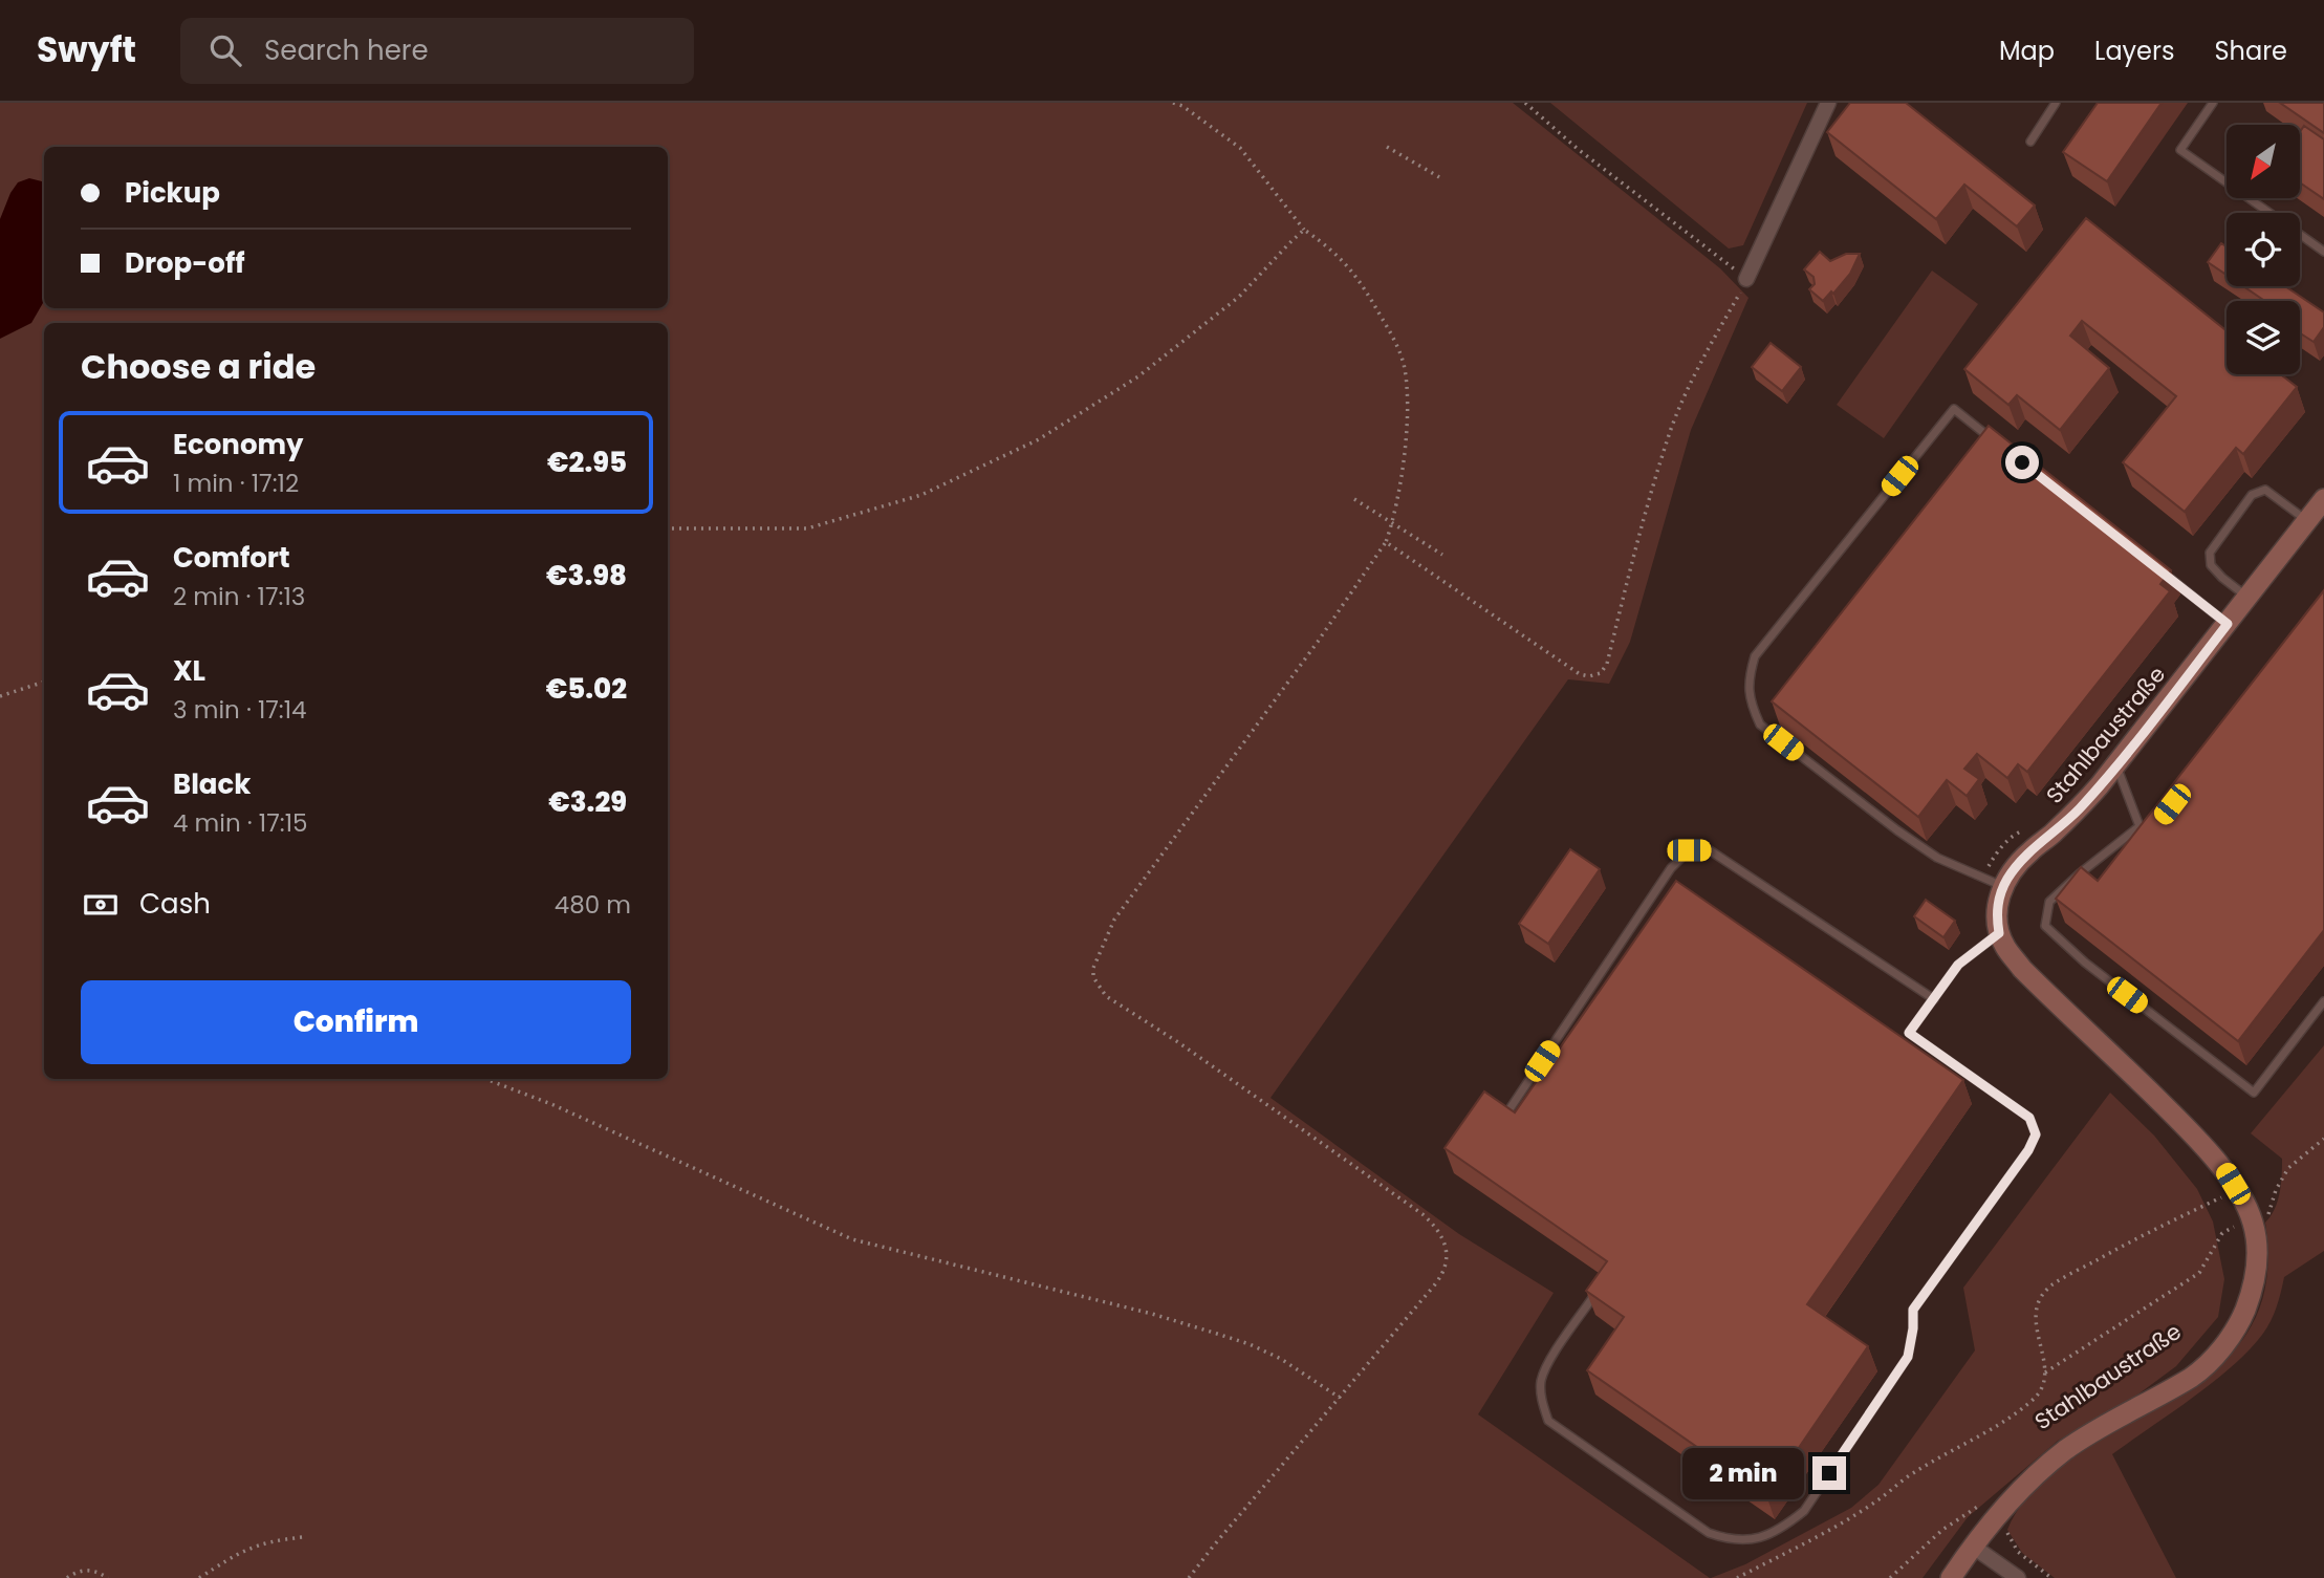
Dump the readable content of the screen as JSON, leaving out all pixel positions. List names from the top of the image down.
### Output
{
  "streets": {
    "street": ["Stahlbaustraße"]
  },
  "north": "bottom left",
  "page": {
    "header": "Swyft",
    "search": "Search here",
    "nav": ["Map", "Layers", "Share"],
    "banner": ["Pickup", "Drop-off"],
    "heading": "Choose a ride",
    "list": [
      {
        "name": "Economy",
        "note": "1 min · 17:12",
        "value": "€2.95"
      },
      {
        "name": "Comfort",
        "note": "2 min · 17:13",
        "value": "€3.98"
      },
      {
        "name": "XL",
        "note": "3 min · 17:14",
        "value": "€5.02"
      },
      {
        "name": "Black",
        "note": "4 min · 17:15",
        "value": "€3.29"
      }
    ],
    "pay": ["Cash", "480 m"],
    "buttons": "Confirm",
    "bubble": "2 min"
  }
}
